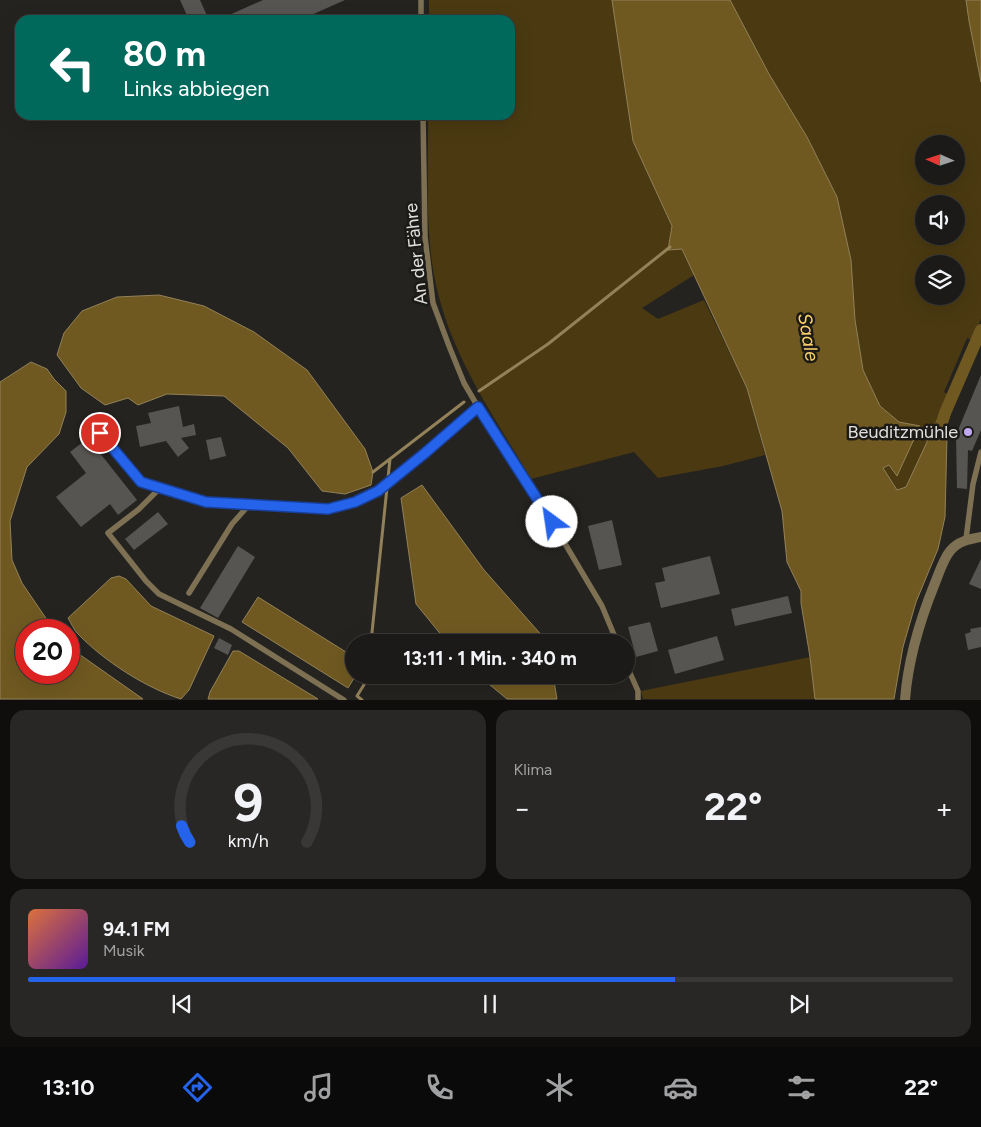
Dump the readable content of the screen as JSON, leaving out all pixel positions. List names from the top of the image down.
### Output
{
  "streets": {
    "lane": ["An der Fähre"]
  },
  "water": ["Saale"],
  "places": ["Beuditzmühle"],
  "north": "left",
  "page": {
    "turn": ["80 m", "Links abbiegen"],
    "limit": "20",
    "trip": "13:11 · 1 Min. · 340 m",
    "tile": "Klima",
    "heat": ["−", "22°", "+"],
    "song": ["94.1 FM", "Musik"],
    "tabs": ["13:10", "22°"],
    "gauge": ["9", "km/h"]
  }
}
